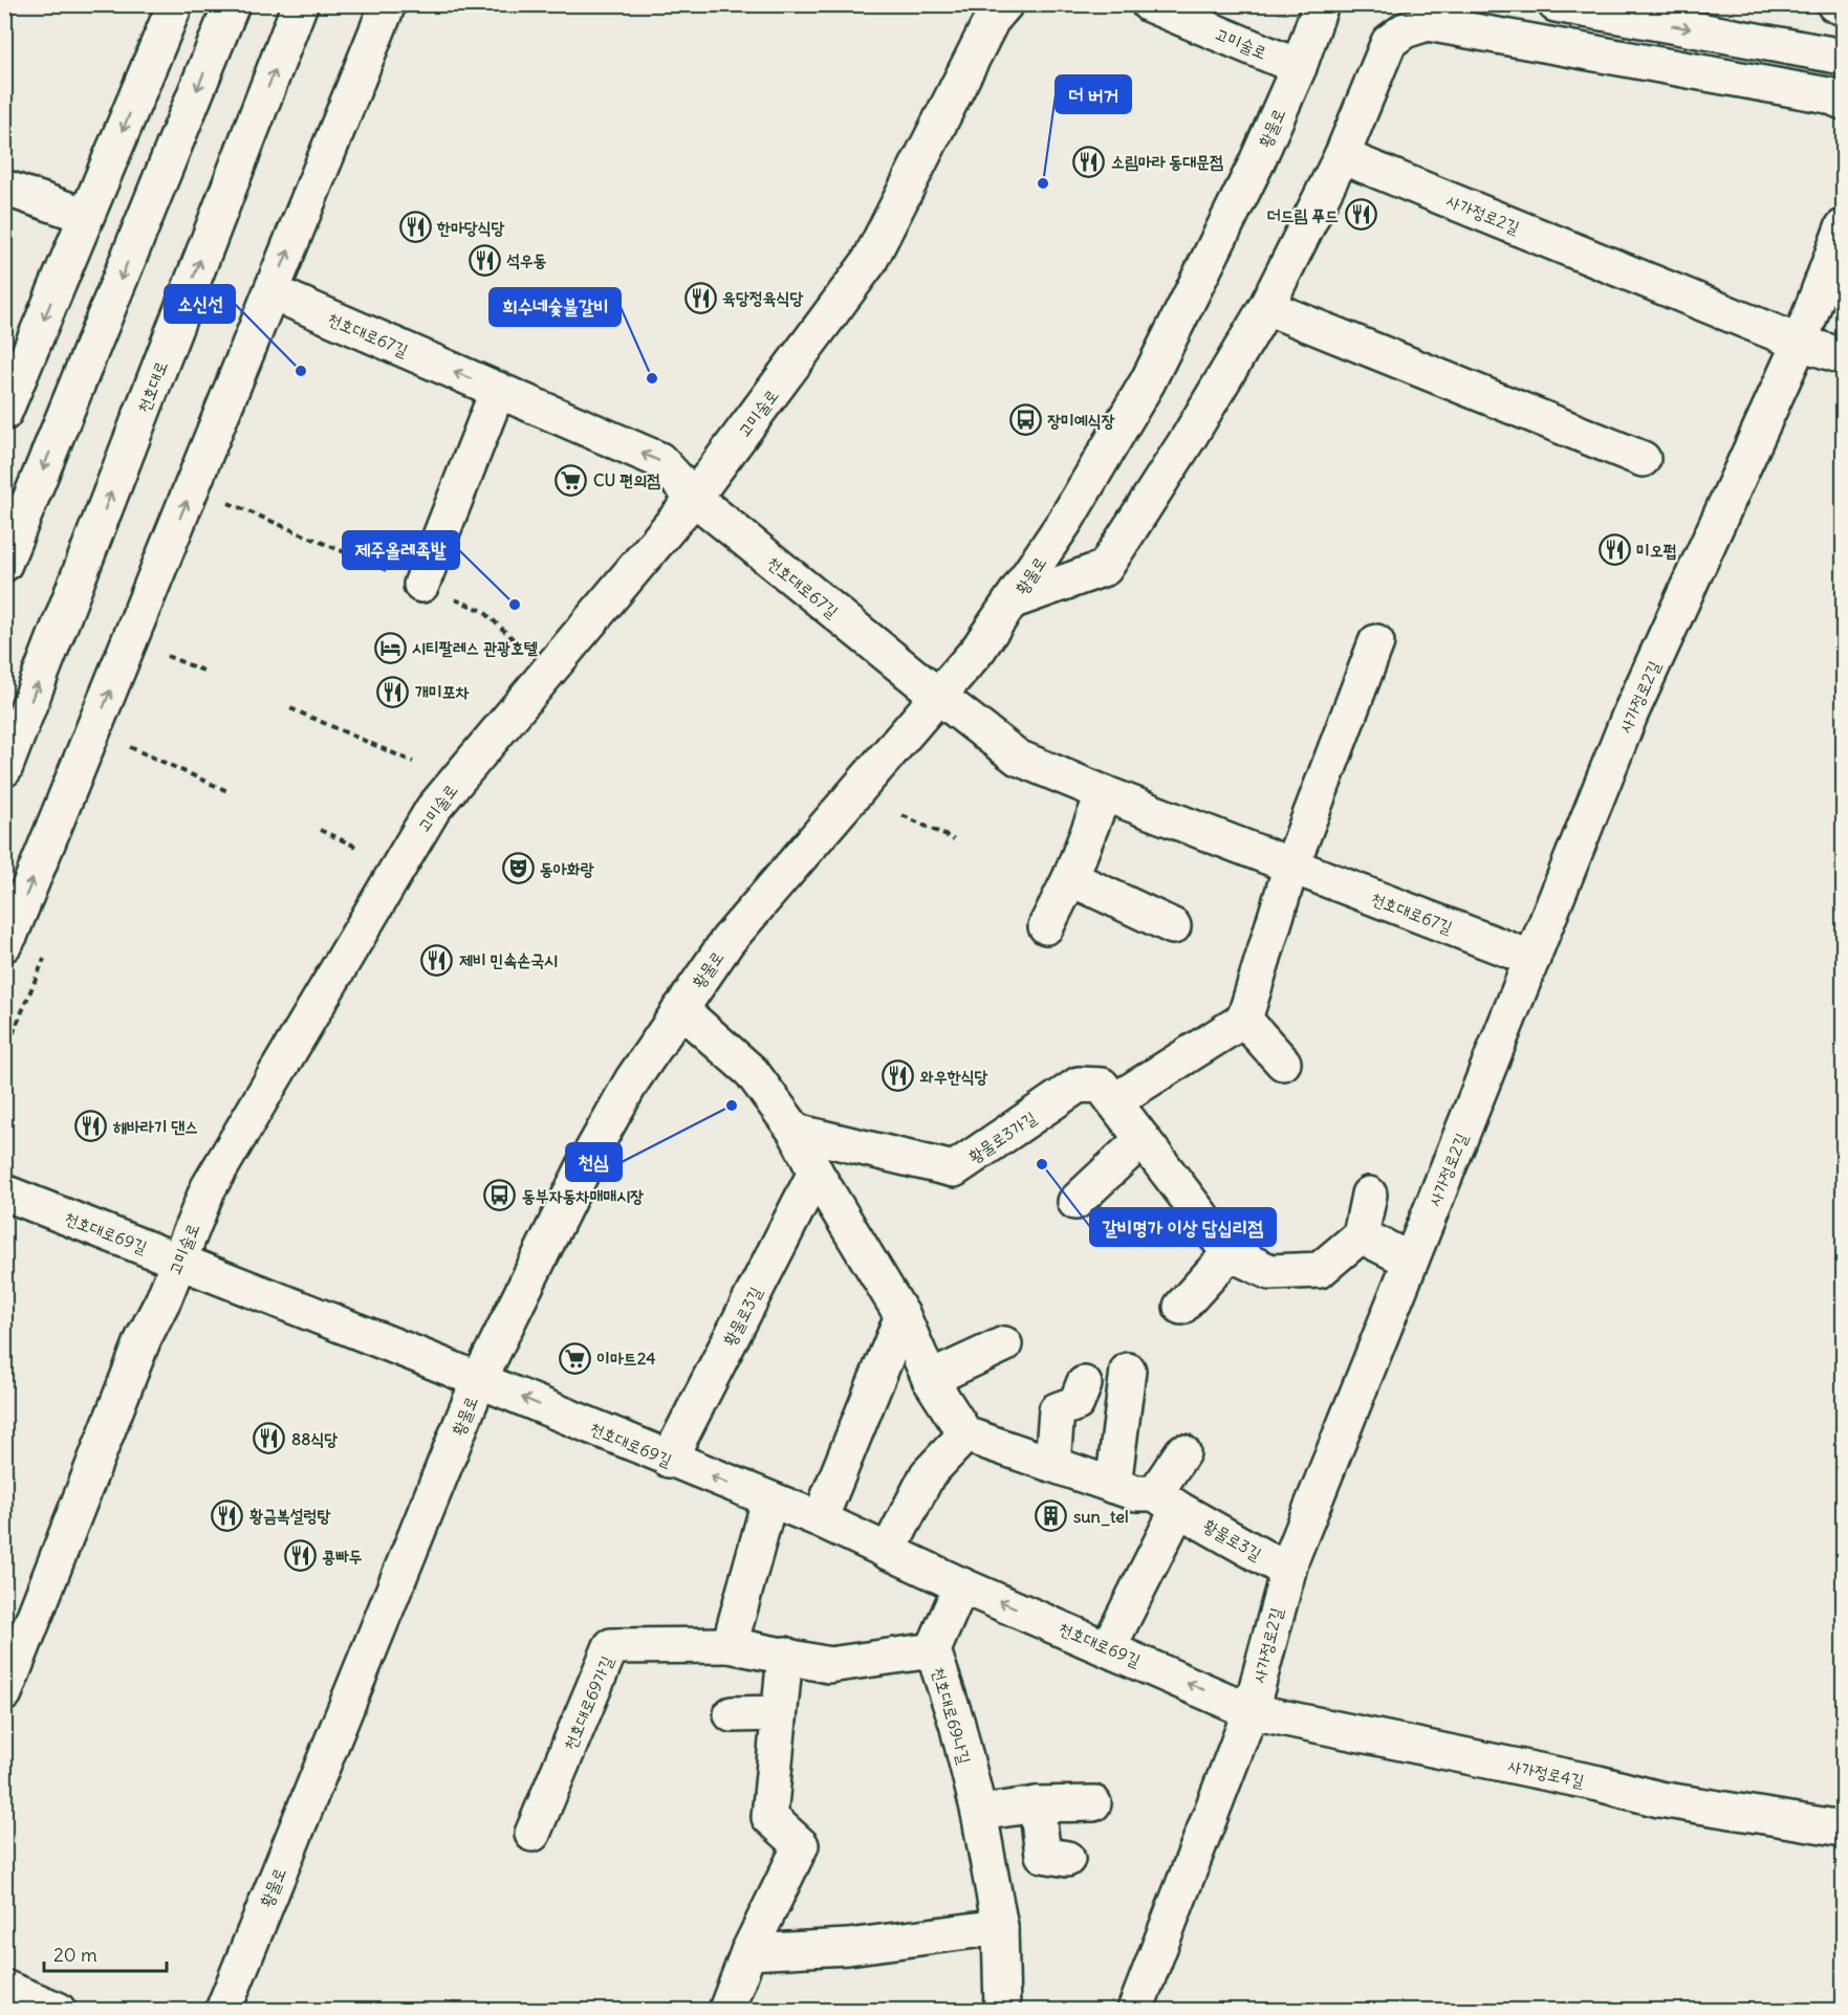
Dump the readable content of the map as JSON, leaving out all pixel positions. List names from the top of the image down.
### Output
{
  "streets": {
    "street": [
      "고미술로",
      "황물로",
      "사가정로2길",
      "천호대로67길",
      "천호대로",
      "황물로3가길",
      "천호대로69길",
      "황물로3길",
      "천호대로69가길",
      "천호대로69나길",
      "사가정로4길"
    ]
  },
  "crossings": [
    ["고미술로", "황물로"],
    ["고미술로", "천호대로67길"],
    ["고미술로", "천호대로69길"],
    ["황물로", "천호대로67길"],
    ["황물로", "천호대로69길"],
    ["사가정로2길", "천호대로67길"],
    ["사가정로2길", "천호대로69길"],
    ["사가정로2길", "황물로3길"],
    ["사가정로2길", "사가정로4길"],
    ["천호대로69길", "황물로3길"],
    ["천호대로69길", "천호대로69나길"],
    ["천호대로69길", "사가정로4길"],
    ["천호대로69가길", "천호대로69나길"]
  ],
  "one_way": ["천호대로69길"],
  "places": {
    "restaurant": [
      "소림마라 동대문점",
      "더드림 푸드",
      "한마당식당",
      "석우동",
      "육당정육식당",
      "미오펍",
      "개미포차",
      "제비 민속손국시",
      "와우한식당",
      "해바라기 댄스",
      "88식당",
      "황금복설렁탕",
      "콩빠두"
    ],
    "other": [
      "더 버거",
      "소신선",
      "희수네숯불갈비",
      "제주올레족발",
      "천심",
      "갈비명가 이상 답십리점"
    ],
    "bus stop": ["장미예식장", "동부자동차매매시장"],
    "supermarket": ["CU 편의점", "이마트24"],
    "hotel": ["시티팔레스 관광호텔"],
    "theatre": ["동아화랑"],
    "building": ["sun_tel"]
  },
  "scale_bar": "20 m"
}
